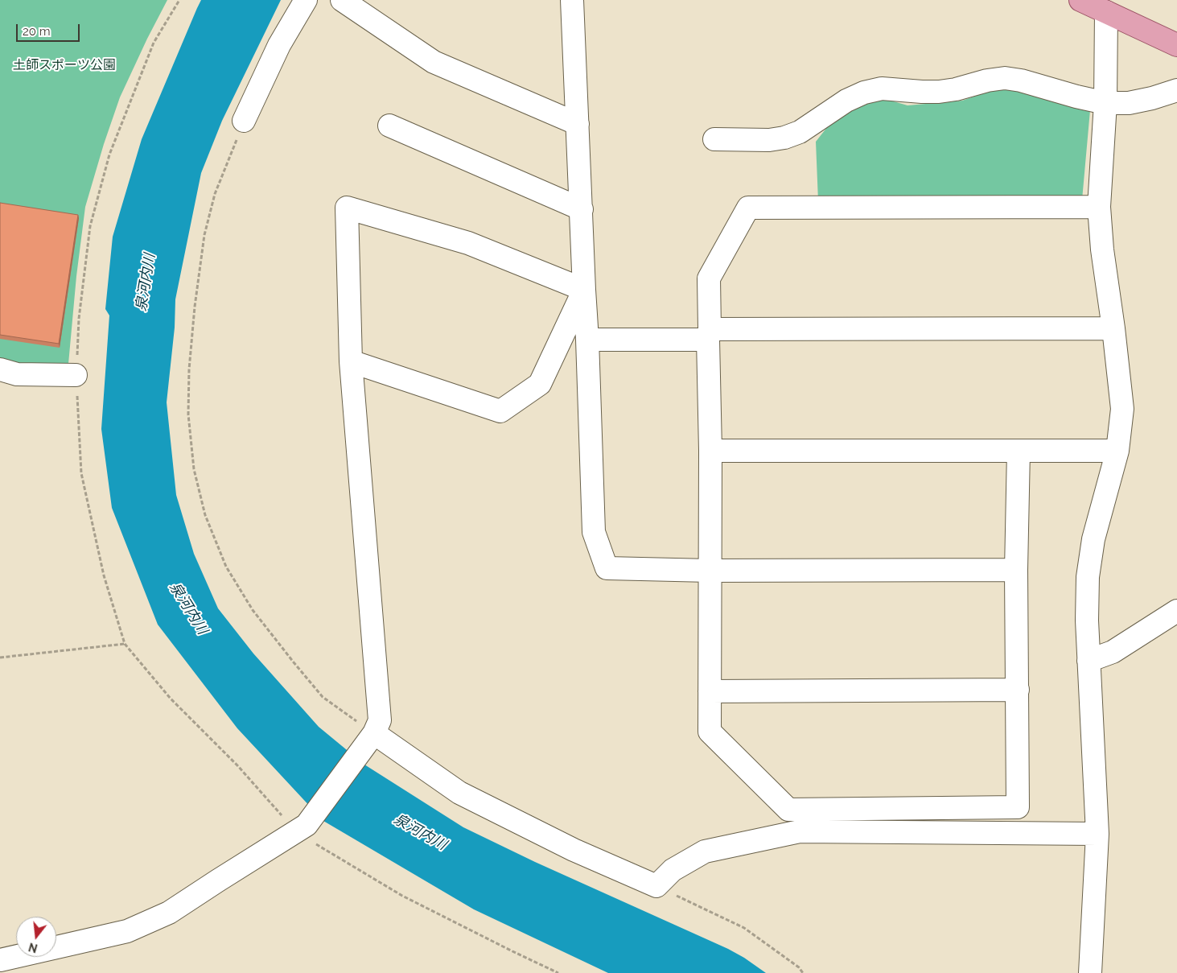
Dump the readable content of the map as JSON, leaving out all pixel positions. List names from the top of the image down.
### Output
{
  "water": ["泉河内川"],
  "parks": ["土師スポーツ公園"],
  "scale_bar": "20 m",
  "north": "bottom"
}
